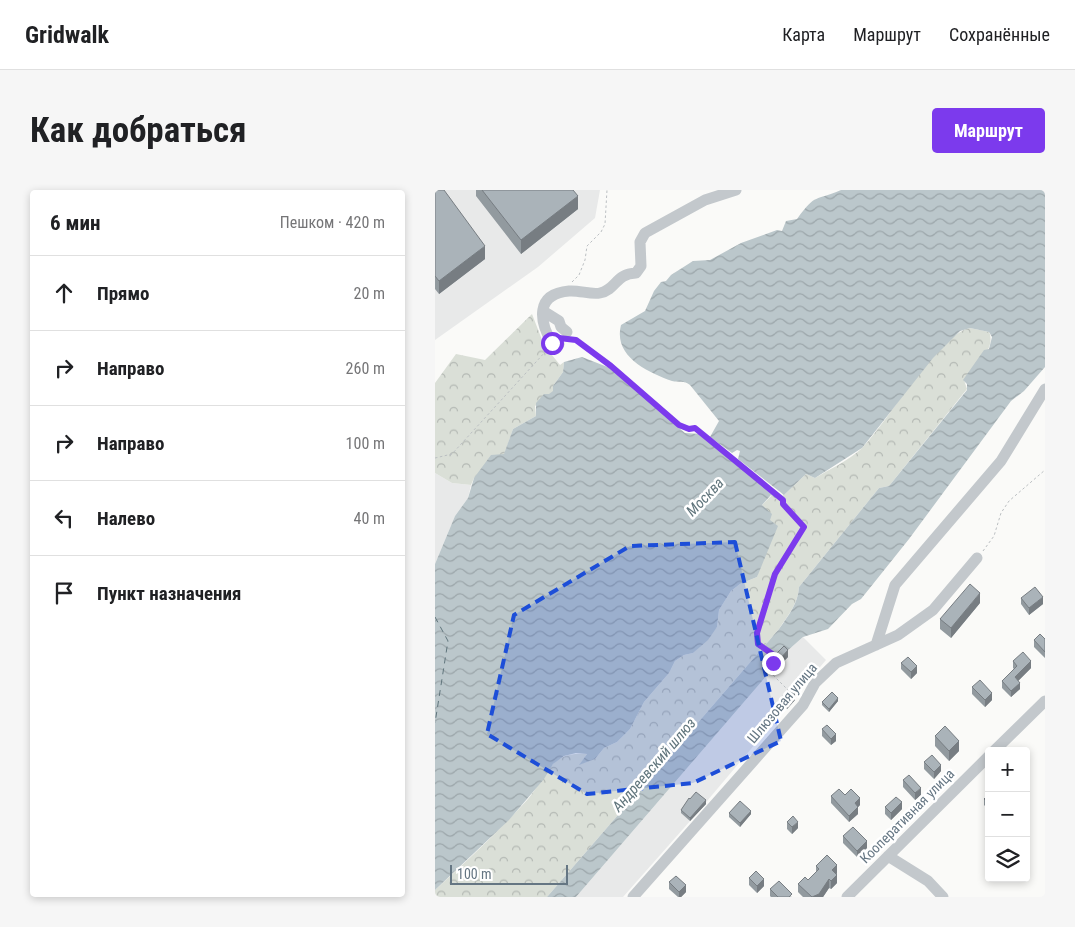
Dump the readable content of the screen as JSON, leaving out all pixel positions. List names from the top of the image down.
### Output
{
  "streets": {
    "street": ["Шлюзовая улица", "Кооперативная улица"]
  },
  "water": ["Москва", "Андреевский шлюз"],
  "scale_bar": "100 m",
  "page": {
    "header": "Gridwalk",
    "nav": ["Карта", "Маршрут", "Сохранённые"],
    "buttons": "Маршрут",
    "title": "Как добраться",
    "heading": ["6 мин", "Пешком · 420 m"],
    "list": [
      ["Прямо", "20 m"],
      ["Направо", "260 m"],
      ["Направо", "100 m"],
      ["Налево", "40 m"],
      "Пункт назначения"
    ],
    "map_buttons": ["+", "−"],
    "scale": "100 m"
  }
}
